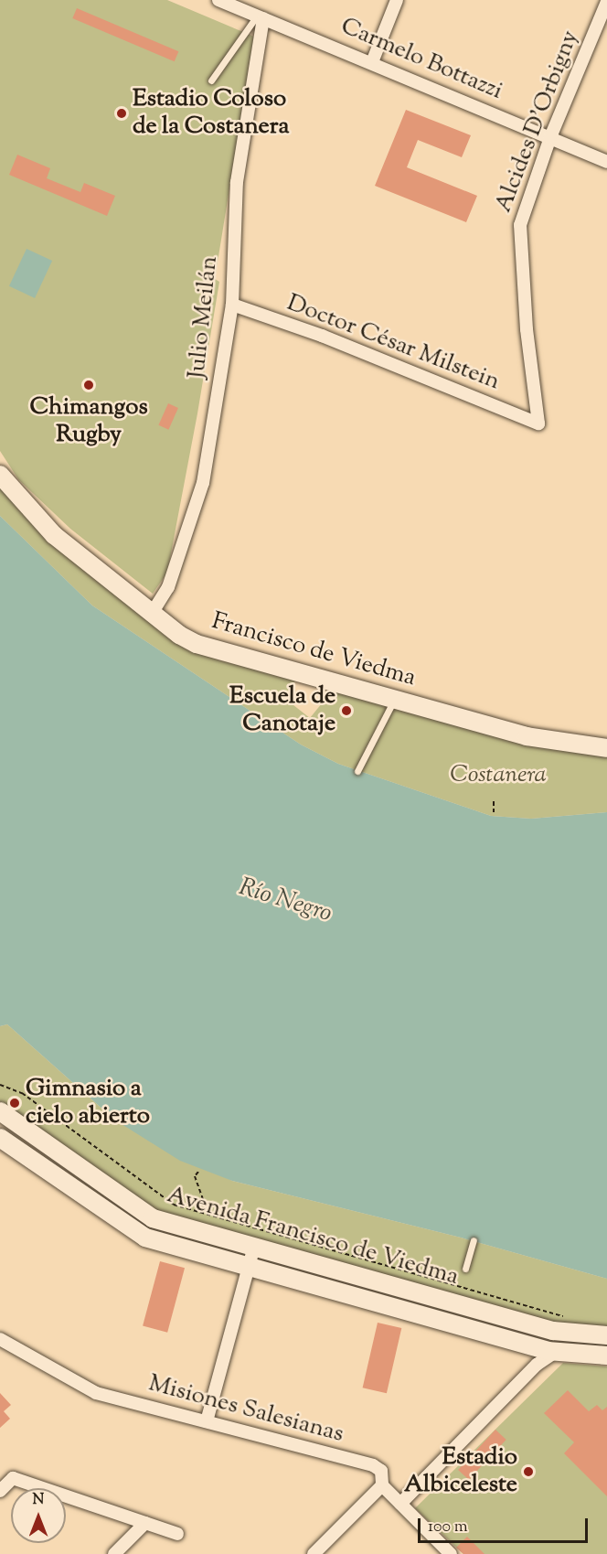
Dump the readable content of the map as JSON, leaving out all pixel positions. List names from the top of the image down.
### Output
{
  "streets": {
    "main road": ["Francisco de Viedma", "Avenida Francisco de Viedma"],
    "street": [
      "Carmelo Bottazzi",
      "Alcides D'Orbigny",
      "Julio Meilán",
      "Doctor César Milstein",
      "Misiones Salesianas"
    ]
  },
  "crossings": [
    ["Carmelo Bottazzi", "Alcides D'Orbigny"],
    ["Carmelo Bottazzi", "Julio Meilán"],
    ["Alcides D'Orbigny", "Doctor César Milstein"],
    ["Julio Meilán", "Doctor César Milstein"],
    ["Julio Meilán", "Francisco de Viedma"]
  ],
  "water": ["Río Negro"],
  "parks": ["Costanera"],
  "places": [
    "Estadio Coloso de la Costanera",
    "Chimangos Rugby",
    "Escuela de Canotaje",
    "Gimnasio a cielo abierto",
    "Estadio Albiceleste"
  ],
  "scale_bar": "100 m",
  "north": "top"
}
